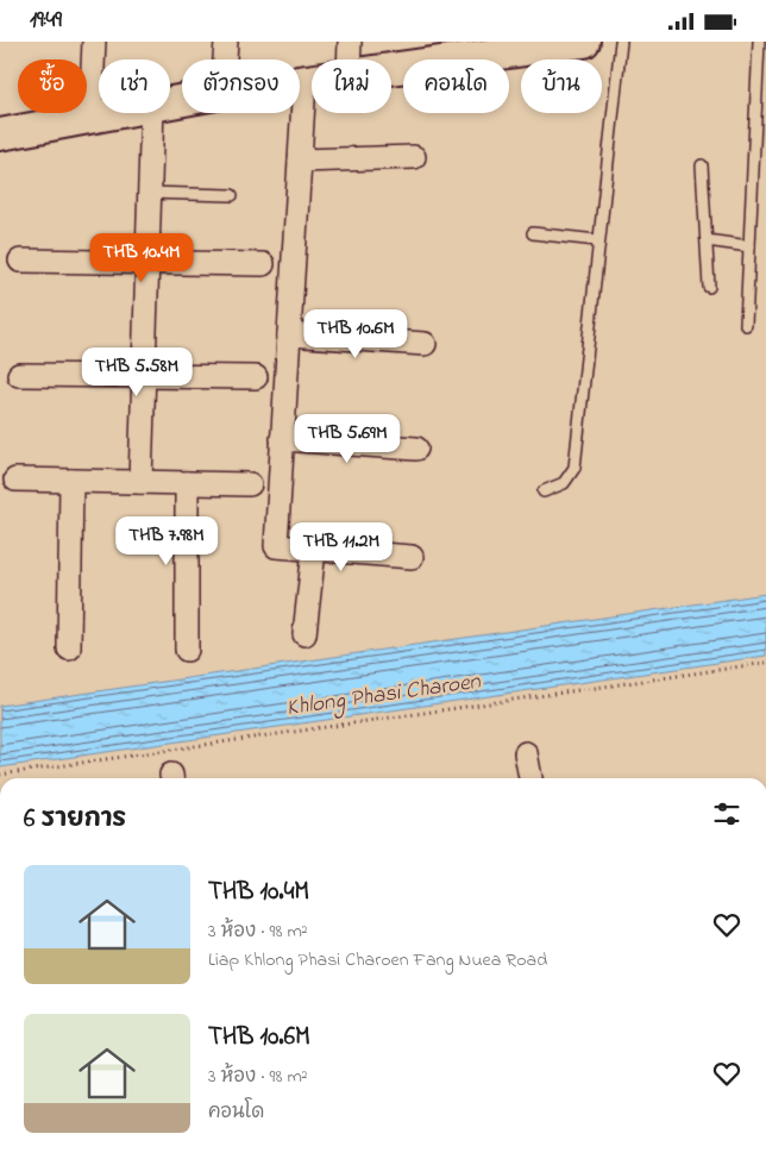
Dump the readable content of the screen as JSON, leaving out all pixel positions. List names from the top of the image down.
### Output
{
  "water": ["Khlong Phasi Charoen"],
  "page": {
    "status": "19:49",
    "chip": [
      "ซื้อ",
      "เช่า",
      "ตัวกรอง",
      "ใหม่",
      "คอนโด",
      "บ้าน"
    ],
    "price": [
      "THB 10.4M",
      "THB 10.6M",
      "THB 5.58M",
      "THB 5.69M",
      "THB 7.98M",
      "THB 11.2M"
    ],
    "heading": "6 รายการ",
    "list": [
      {
        "name": "THB 10.4M",
        "note": "3 ห้อง · 98 m² · Liap Khlong Phasi Charoen Fang Nuea Road"
      },
      {
        "name": "THB 10.6M",
        "note": "3 ห้อง · 98 m² · คอนโด"
      }
    ]
  }
}
